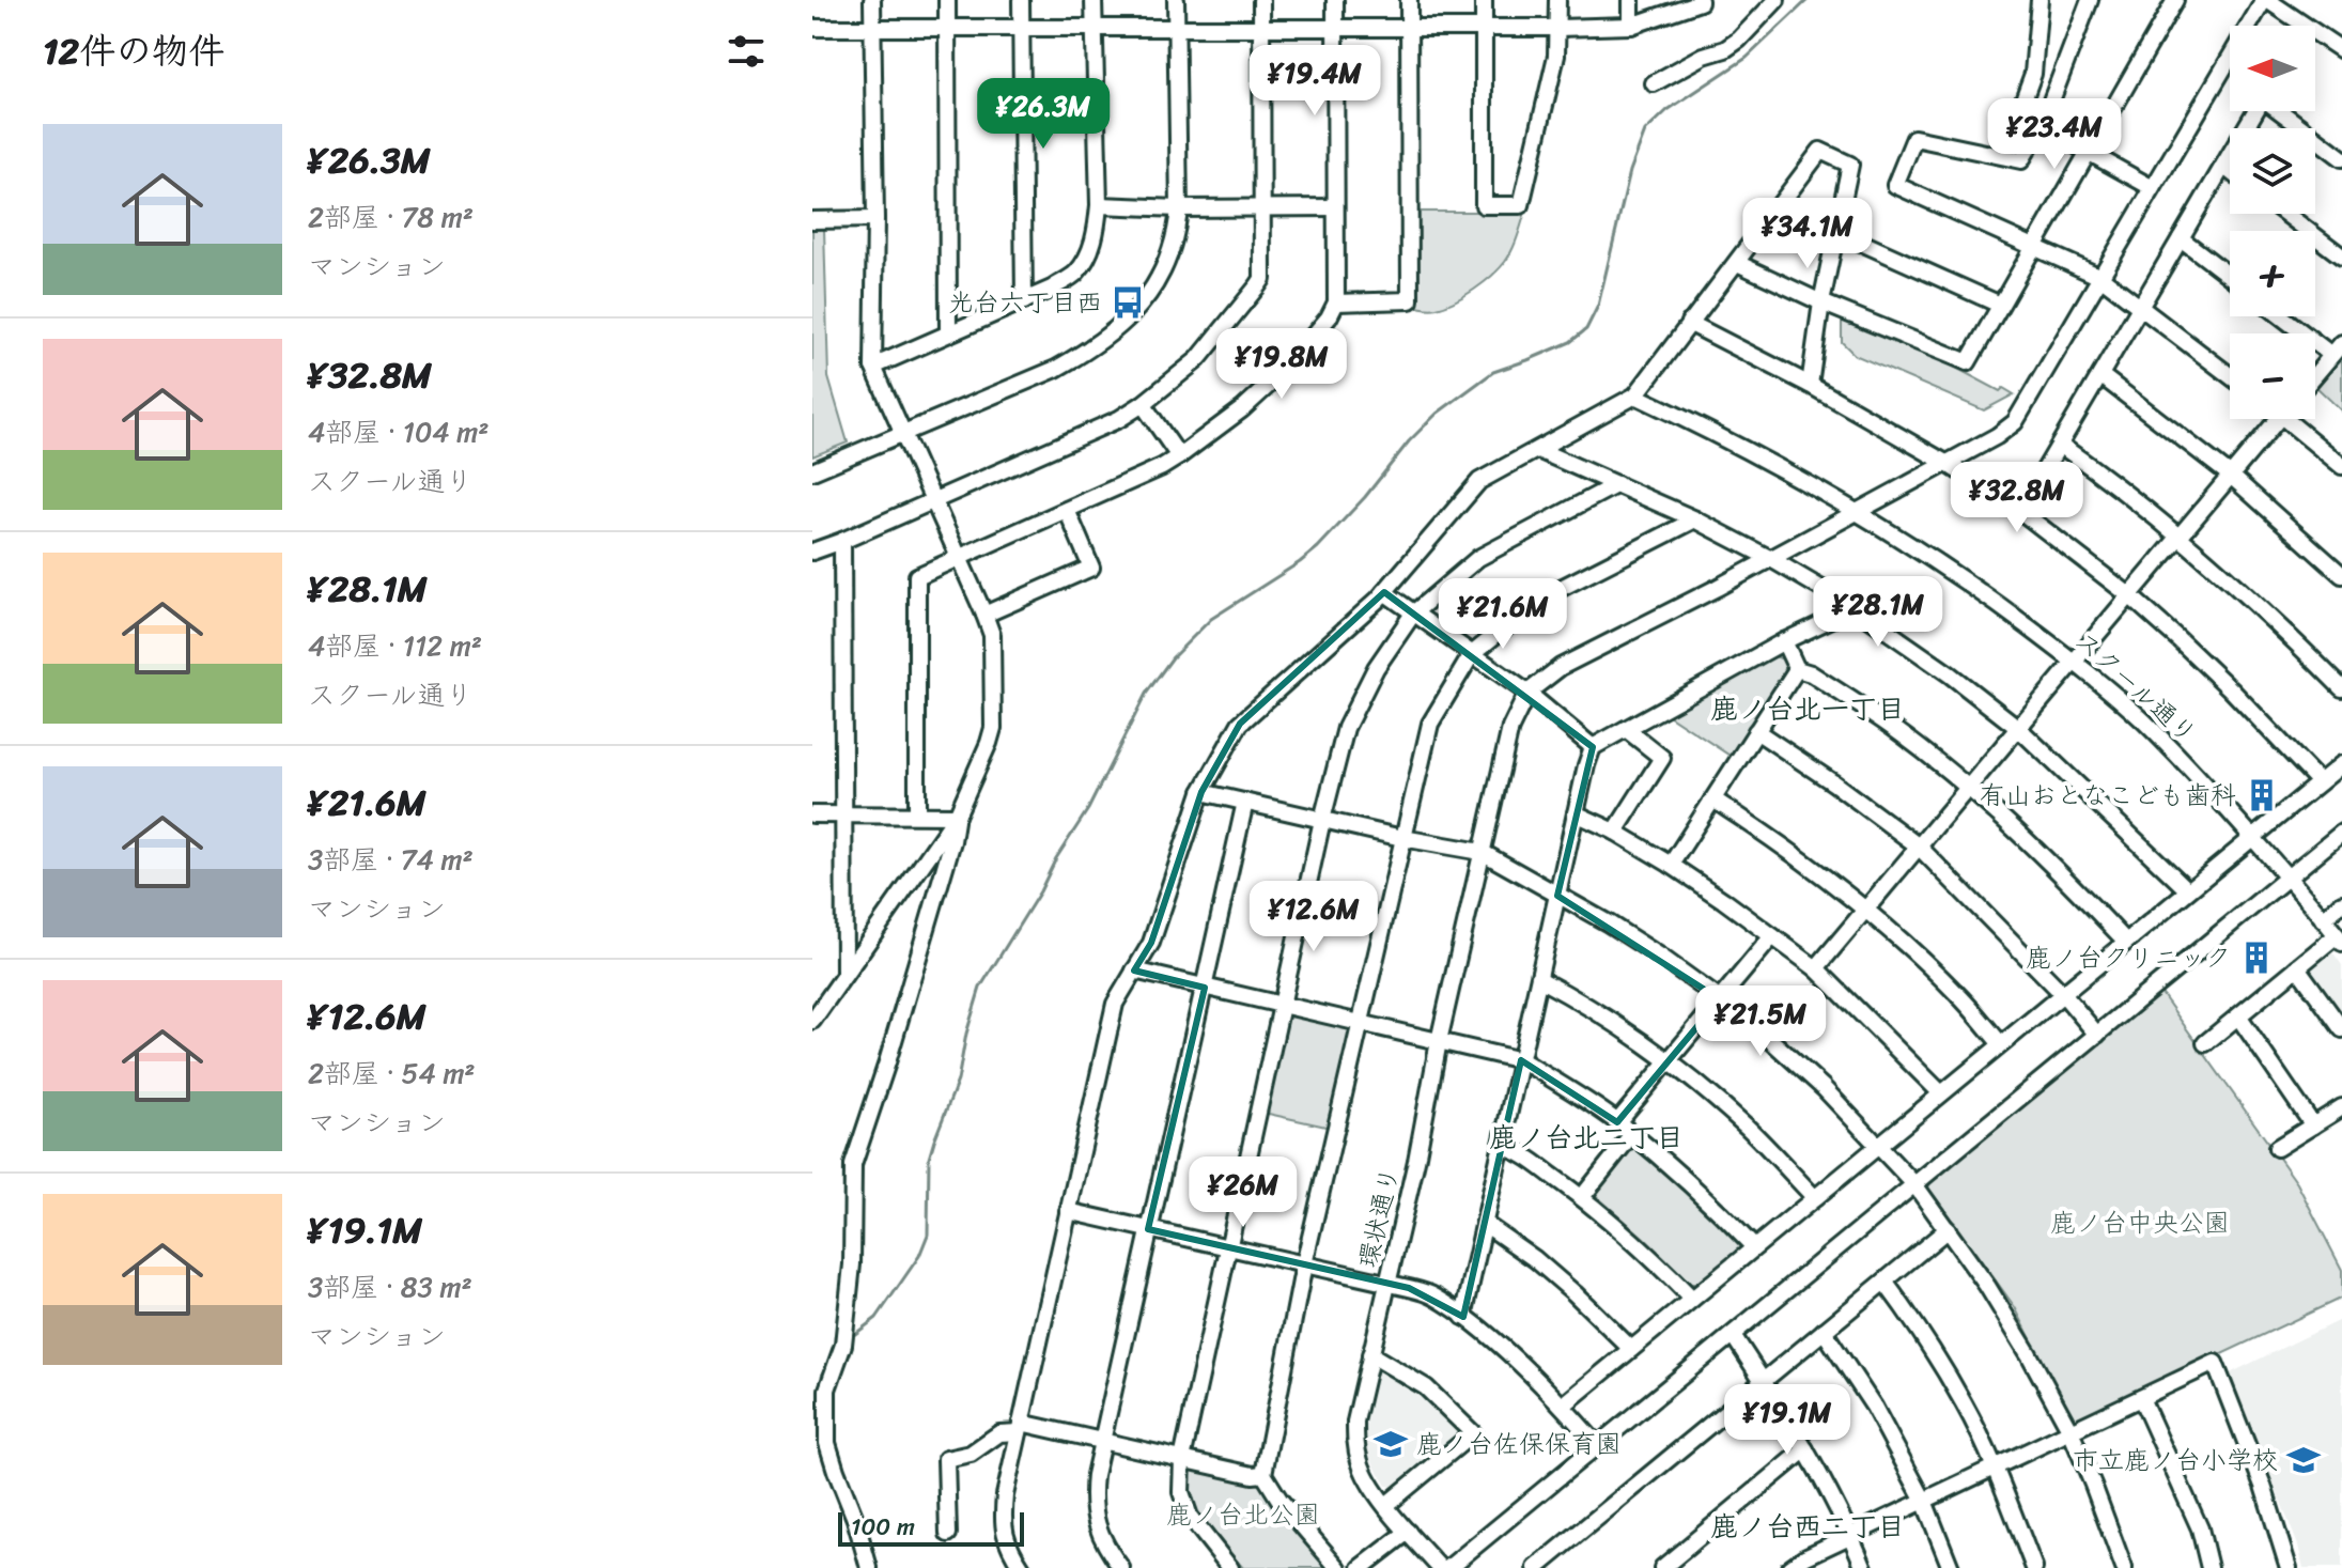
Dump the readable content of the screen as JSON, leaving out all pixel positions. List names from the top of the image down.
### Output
{
  "streets": {
    "street": ["スクール通り", "環状通り"]
  },
  "districts": ["鹿ノ台北一丁目", "鹿ノ台北二丁目", "鹿ノ台西二丁目"],
  "parks": ["鹿ノ台中央公園", "鹿ノ台北公園"],
  "places": {
    "bus stop": ["光台六丁目西"],
    "building": ["有山おとなこども歯科", "鹿ノ台クリニック"],
    "school or university": ["鹿ノ台佐保保育園", "市立鹿ノ台小学校"]
  },
  "scale_bar": "100 m",
  "north": "left",
  "page": {
    "heading": "12件の物件",
    "map_buttons": ["+", "−"],
    "price": [
      "¥19.4M",
      "¥26.3M",
      "¥23.4M",
      "¥34.1M",
      "¥19.8M",
      "¥32.8M",
      "¥28.1M",
      "¥21.6M",
      "¥12.6M",
      "¥21.5M",
      "¥26M",
      "¥19.1M"
    ],
    "list": [
      {
        "name": "¥26.3M",
        "note": "2部屋 · 78 m² · マンション"
      },
      {
        "name": "¥32.8M",
        "note": "4部屋 · 104 m² · スクール通り"
      },
      {
        "name": "¥28.1M",
        "note": "4部屋 · 112 m² · スクール通り"
      },
      {
        "name": "¥21.6M",
        "note": "3部屋 · 74 m² · マンション"
      },
      {
        "name": "¥12.6M",
        "note": "2部屋 · 54 m² · マンション"
      },
      {
        "name": "¥19.1M",
        "note": "3部屋 · 83 m² · マンション"
      }
    ],
    "scale": "100 m"
  }
}
